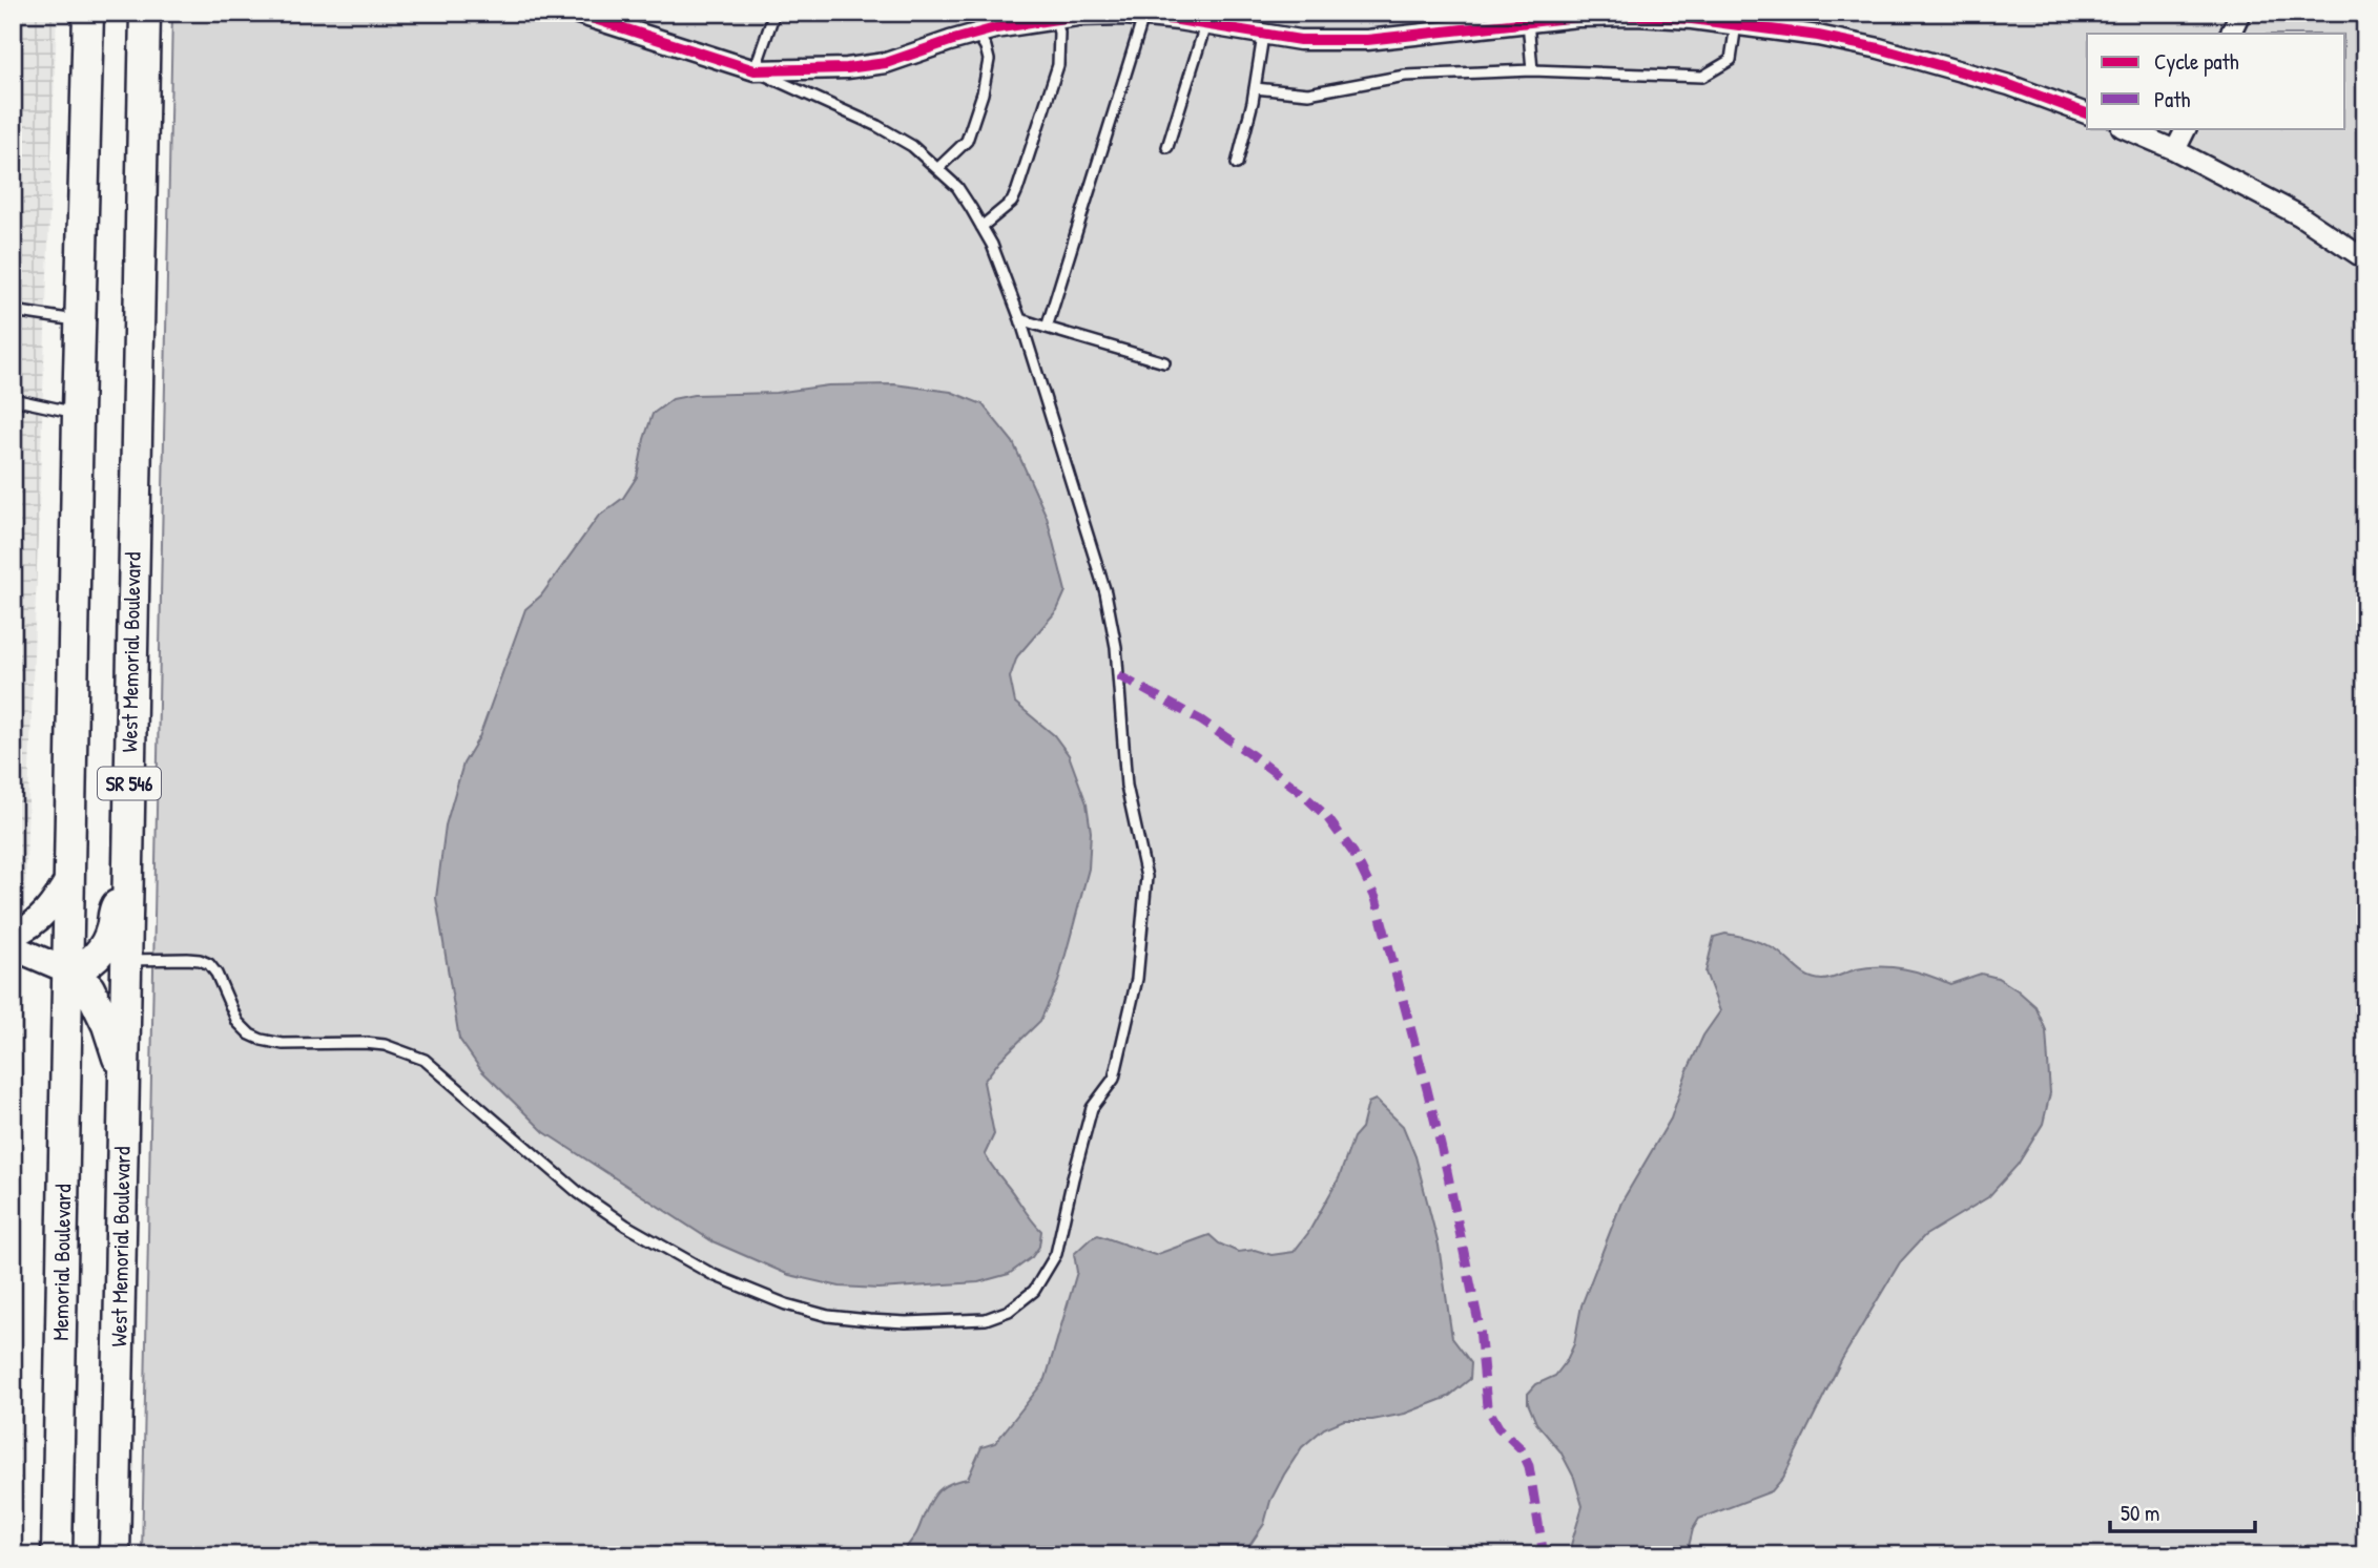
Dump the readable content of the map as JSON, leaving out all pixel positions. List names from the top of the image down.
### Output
{
  "streets": {
    "main road": ["West Memorial Boulevard", "SR 546", "Memorial Boulevard"]
  },
  "crossings": [
    ["SR 546", "Memorial Boulevard"]
  ],
  "legend": ["Cycle path", "Path"],
  "scale_bar": "50 m"
}
